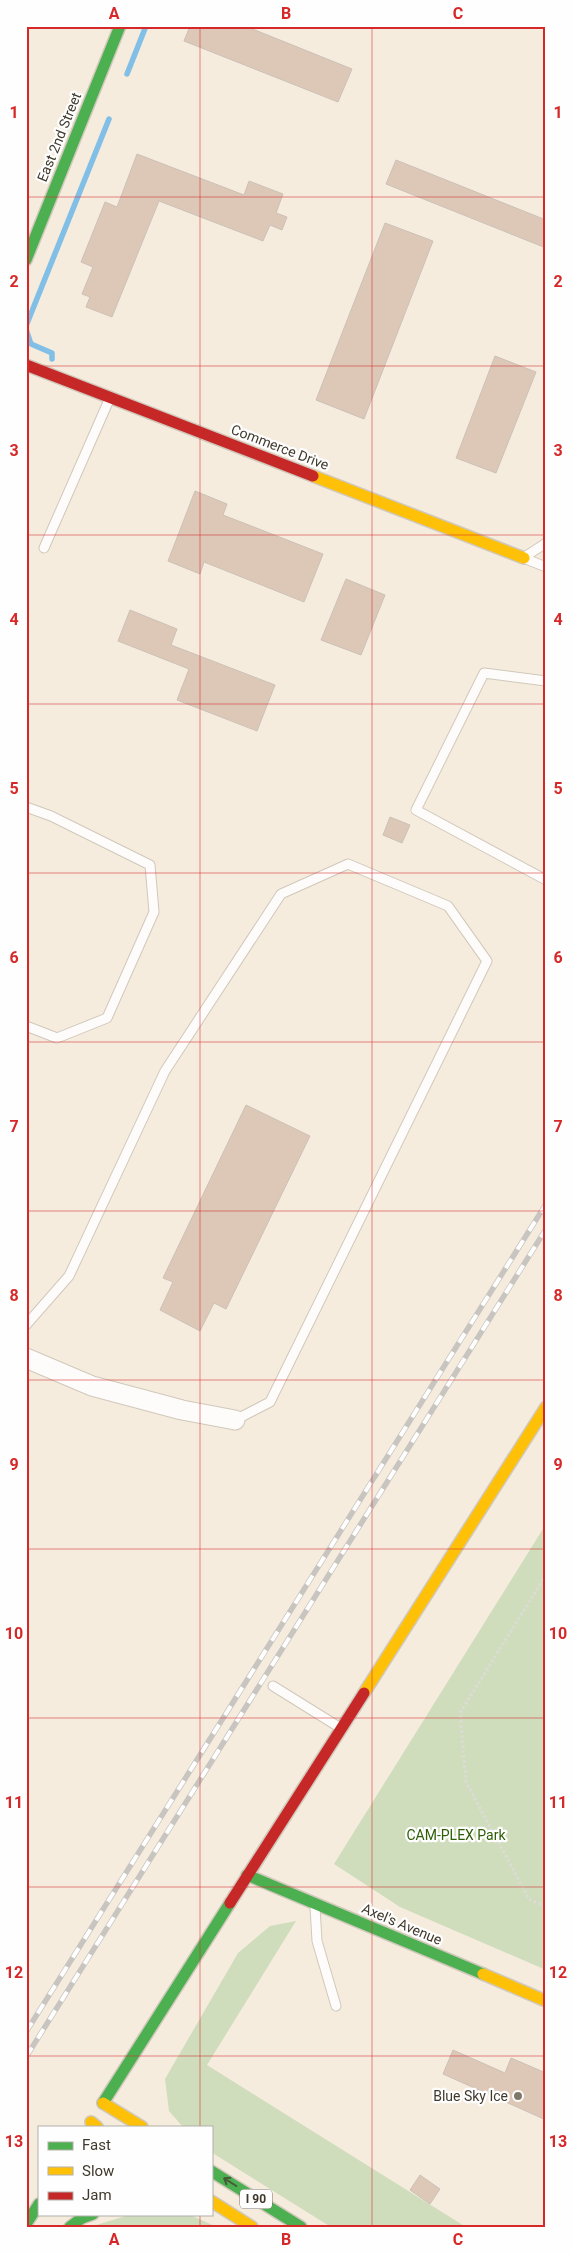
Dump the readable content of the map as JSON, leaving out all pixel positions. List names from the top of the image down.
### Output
{
  "streets": {
    "main road": [
      "East 2nd Street",
      "Commerce Drive",
      "Axel's Avenue",
      "I 90"
    ]
  },
  "parks": ["CAM-PLEX Park"],
  "places": ["Blue Sky Ice"],
  "legend": ["Fast", "Slow", "Jam"],
  "grid": {
    "columns": ["A", "B", "C"],
    "rows": [
      "1",
      "2",
      "3",
      "4",
      "5",
      "6",
      "7",
      "8",
      "9",
      "10",
      "11",
      "12",
      "13"
    ]
  }
}
